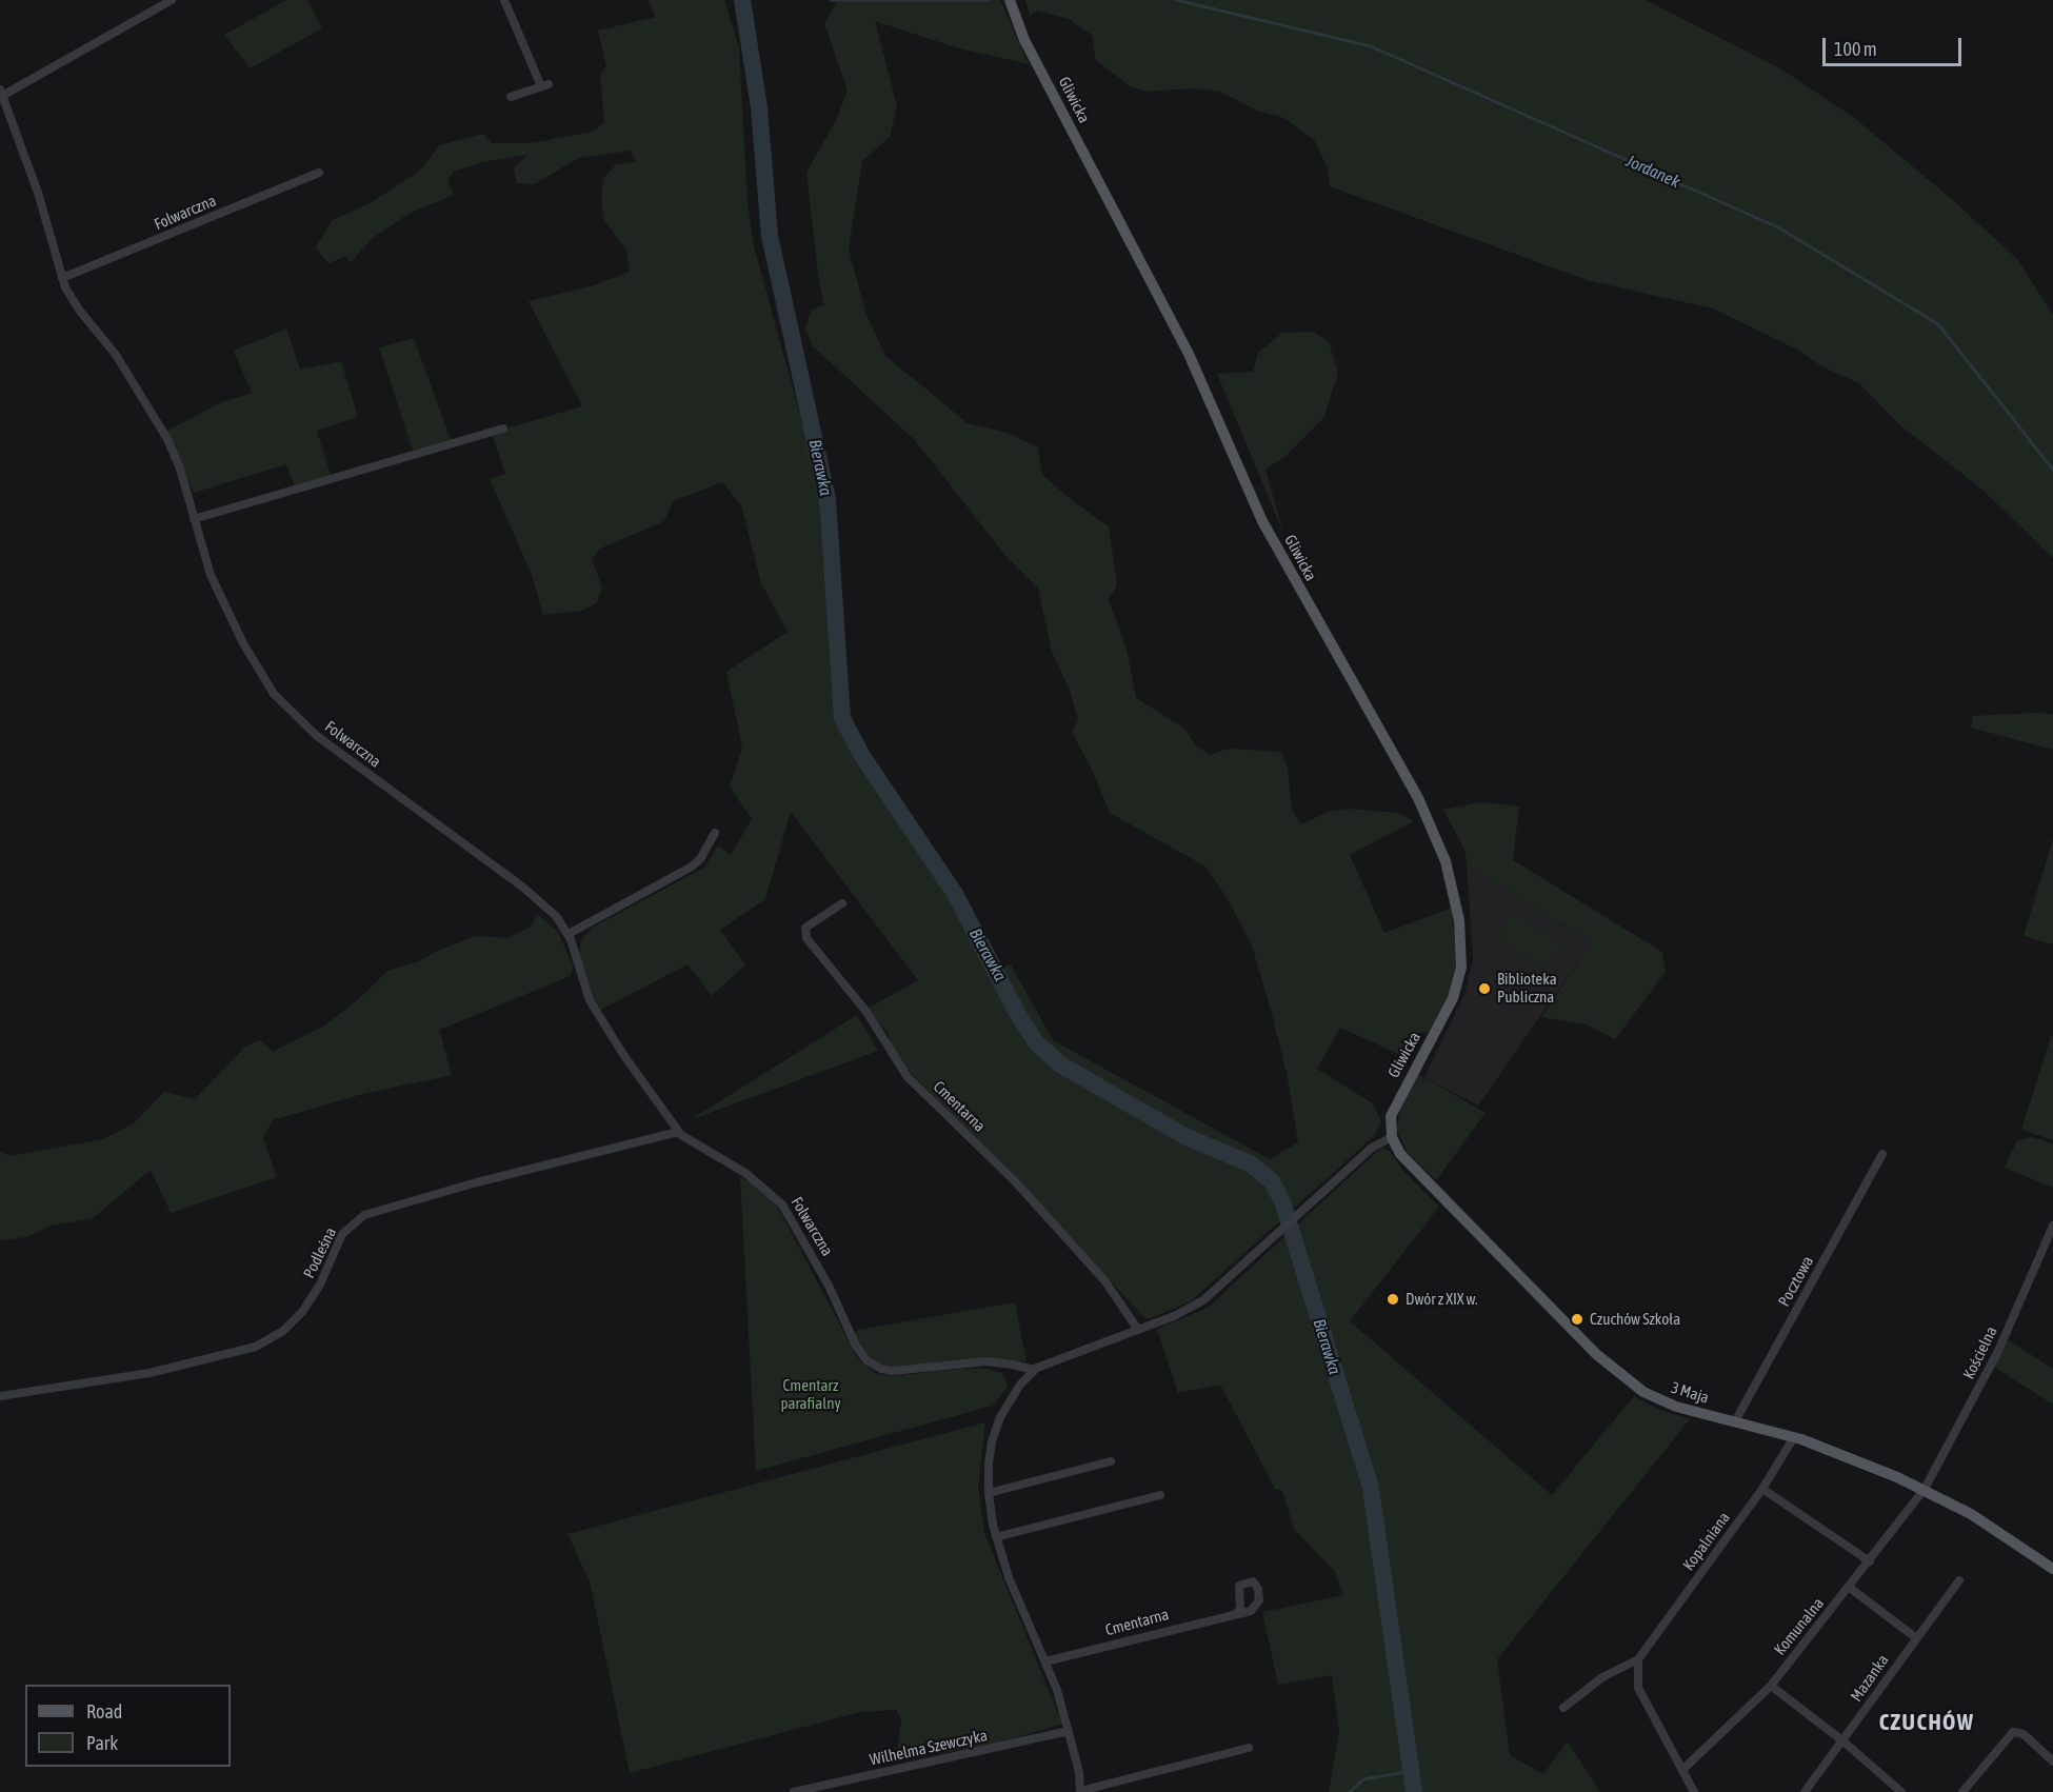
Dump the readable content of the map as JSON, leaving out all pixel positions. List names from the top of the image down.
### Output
{
  "streets": {
    "main road": ["Gliwicka", "3 Maja"],
    "street": [
      "Folwarczna",
      "Cmentarna",
      "Podleśna",
      "Pocztowa",
      "Kościelna",
      "Kopalniana",
      "Komunalna",
      "Mazanka",
      "Wilhelma Szewczyka"
    ]
  },
  "crossings": [
    ["Gliwicka", "3 Maja"],
    ["Folwarczna", "Podleśna"],
    ["Pocztowa", "3 Maja"],
    ["Kościelna", "3 Maja"],
    ["Kościelna", "Komunalna"],
    ["3 Maja", "Kopalniana"],
    ["3 Maja", "Komunalna"]
  ],
  "districts": ["CZUCHÓW"],
  "water": ["Jordanek", "Bierawka"],
  "parks": ["Cmentarz parafialny"],
  "places": ["Biblioteka Publiczna", "Dwór z XIX w.", "Czuchów Szkoła"],
  "legend": ["Road", "Park"],
  "scale_bar": "100 m"
}
